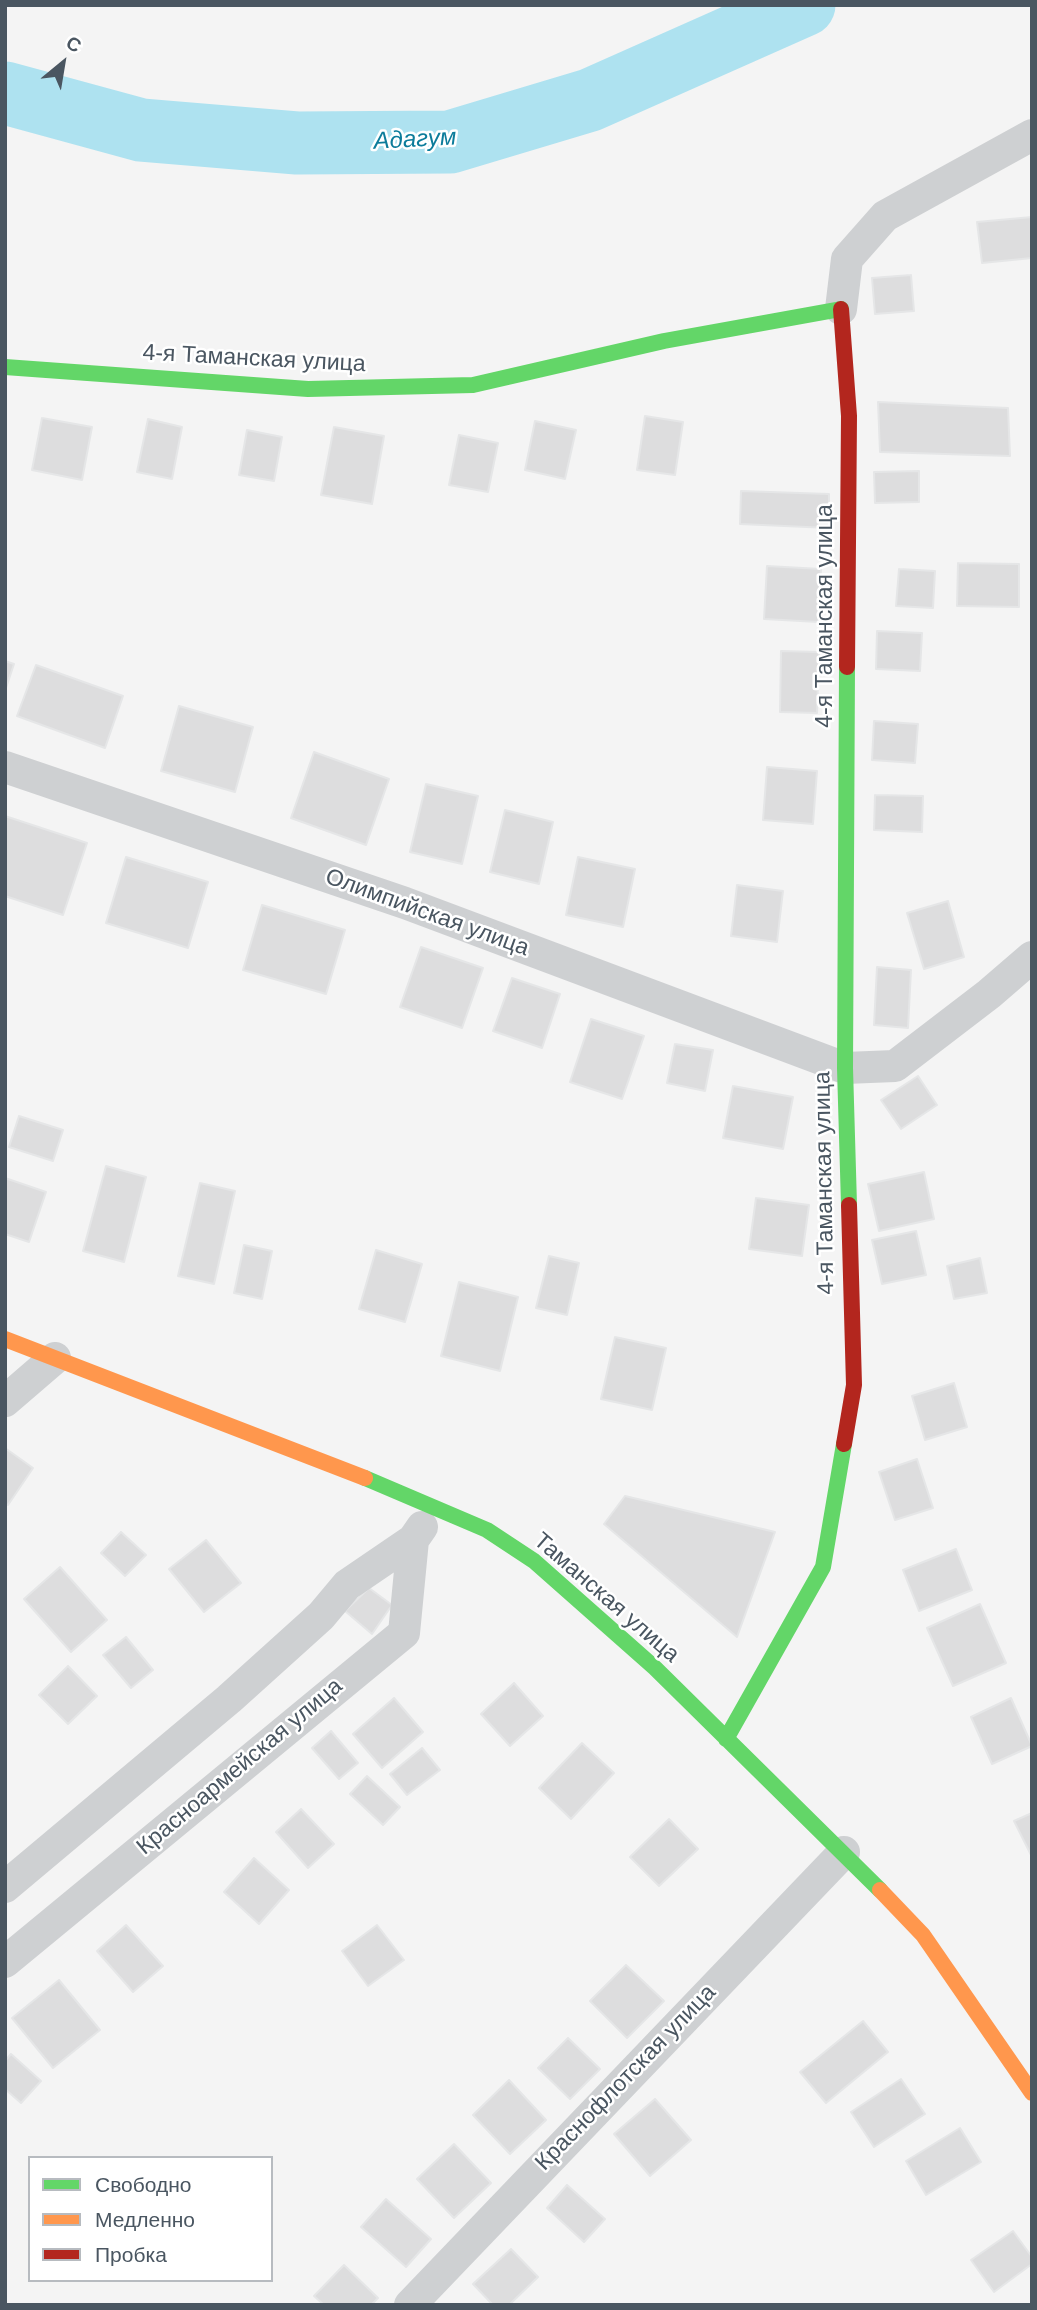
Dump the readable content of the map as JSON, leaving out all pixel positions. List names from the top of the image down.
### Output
{
  "streets": {
    "street": [
      "4-я Таманская улица",
      "Олимпийская улица",
      "Таманская улица",
      "Красноармейская улица",
      "Краснофлотская улица"
    ]
  },
  "crossings": [
    ["4-я Таманская улица", "Олимпийская улица"],
    ["4-я Таманская улица", "Таманская улица"],
    ["Таманская улица", "Красноармейская улица"],
    ["Таманская улица", "Краснофлотская улица"]
  ],
  "water": ["Адагум"],
  "legend": ["Свободно", "Медленно", "Пробка"],
  "north": "top right"
}
